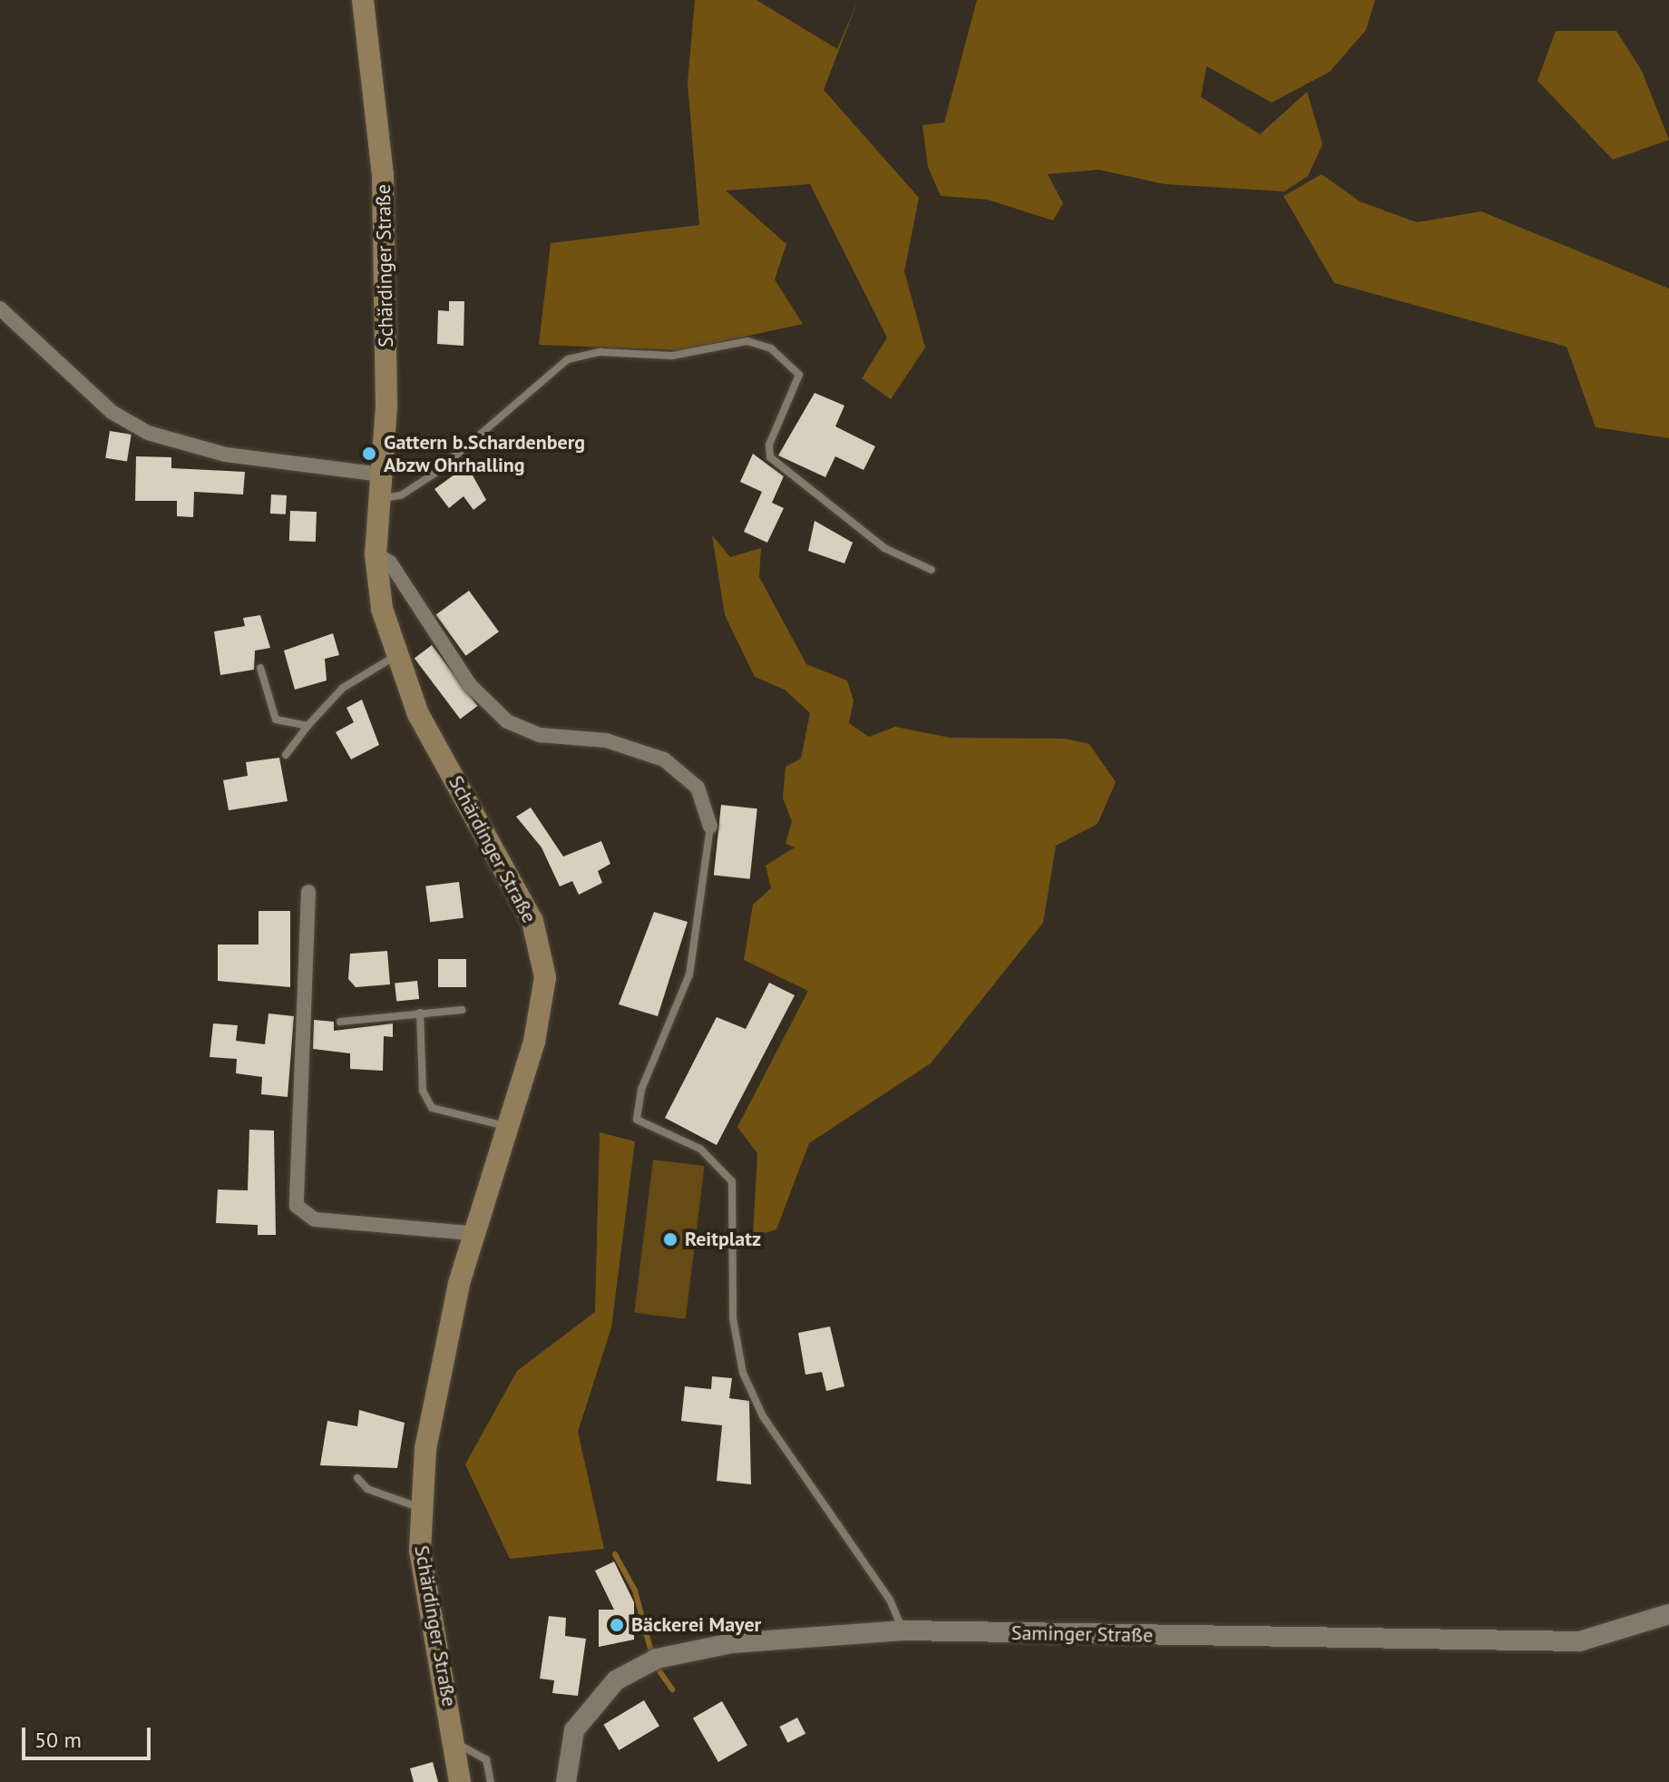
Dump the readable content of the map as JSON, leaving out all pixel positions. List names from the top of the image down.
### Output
{
  "streets": {
    "main road": ["Schärdinger Straße"],
    "street": ["Saminger Straße"]
  },
  "places": ["Gattern b.Schardenberg Abzw Ohrhalling", "Reitplatz", "Bäckerei Mayer"],
  "scale_bar": "50 m"
}
